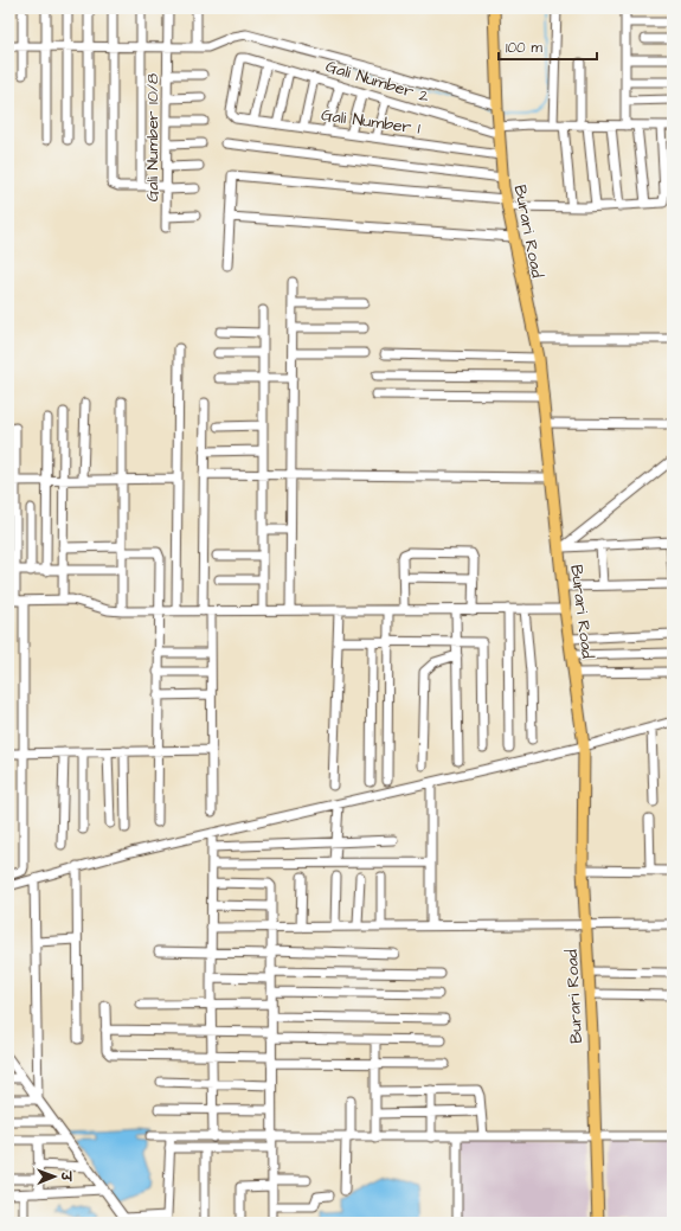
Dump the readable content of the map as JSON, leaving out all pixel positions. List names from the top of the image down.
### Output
{
  "streets": {
    "main road": ["Burari Road"],
    "street": ["Gali Number 2", "Gali Number 1", "Gali Number 10/8"]
  },
  "crossings": [
    ["Gali Number 2", "Gali Number 1"],
    ["Gali Number 2", "Burari Road"],
    ["Gali Number 1", "Burari Road"]
  ],
  "scale_bar": "100 m",
  "north": "right"
}
